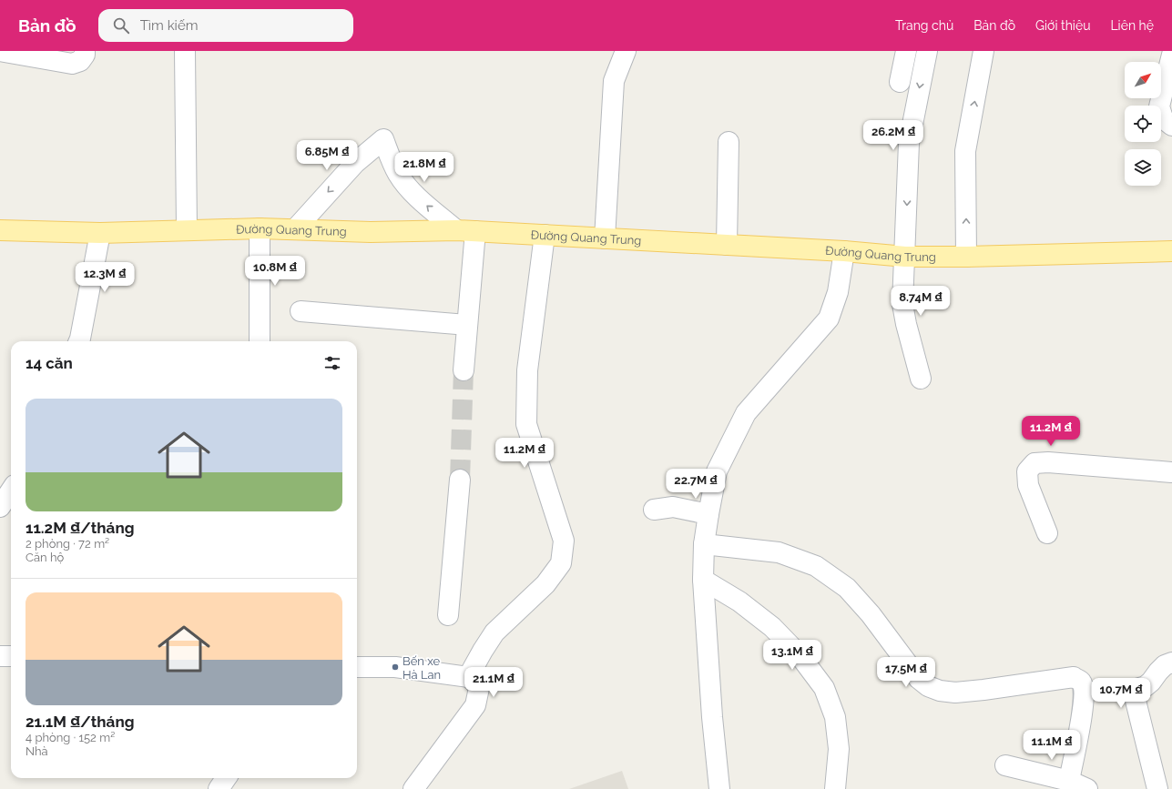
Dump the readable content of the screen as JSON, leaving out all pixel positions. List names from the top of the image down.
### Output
{
  "streets": {
    "main road": ["Đường Quang Trung"]
  },
  "places": ["Bến xe Hà Lan"],
  "north": "top right",
  "page": {
    "header": "Bản đồ",
    "search": "Tìm kiếm",
    "nav": [
      "Trang chủ",
      "Bản đồ",
      "Giới thiệu",
      "Liên hệ"
    ],
    "price": [
      "26.2M ₫",
      "6.85M ₫",
      "21.8M ₫",
      "10.8M ₫",
      "12.3M ₫",
      "8.74M ₫",
      "11.2M ₫",
      "11.2M ₫",
      "22.7M ₫",
      "13.1M ₫",
      "17.5M ₫",
      "21.1M ₫",
      "10.7M ₫",
      "11.1M ₫"
    ],
    "heading": "14 căn",
    "list": [
      {
        "name": "11.2M ₫/tháng",
        "note": "2 phòng · 72 m² · Căn hộ"
      },
      {
        "name": "21.1M ₫/tháng",
        "note": "4 phòng · 152 m² · Nhà"
      }
    ]
  }
}
